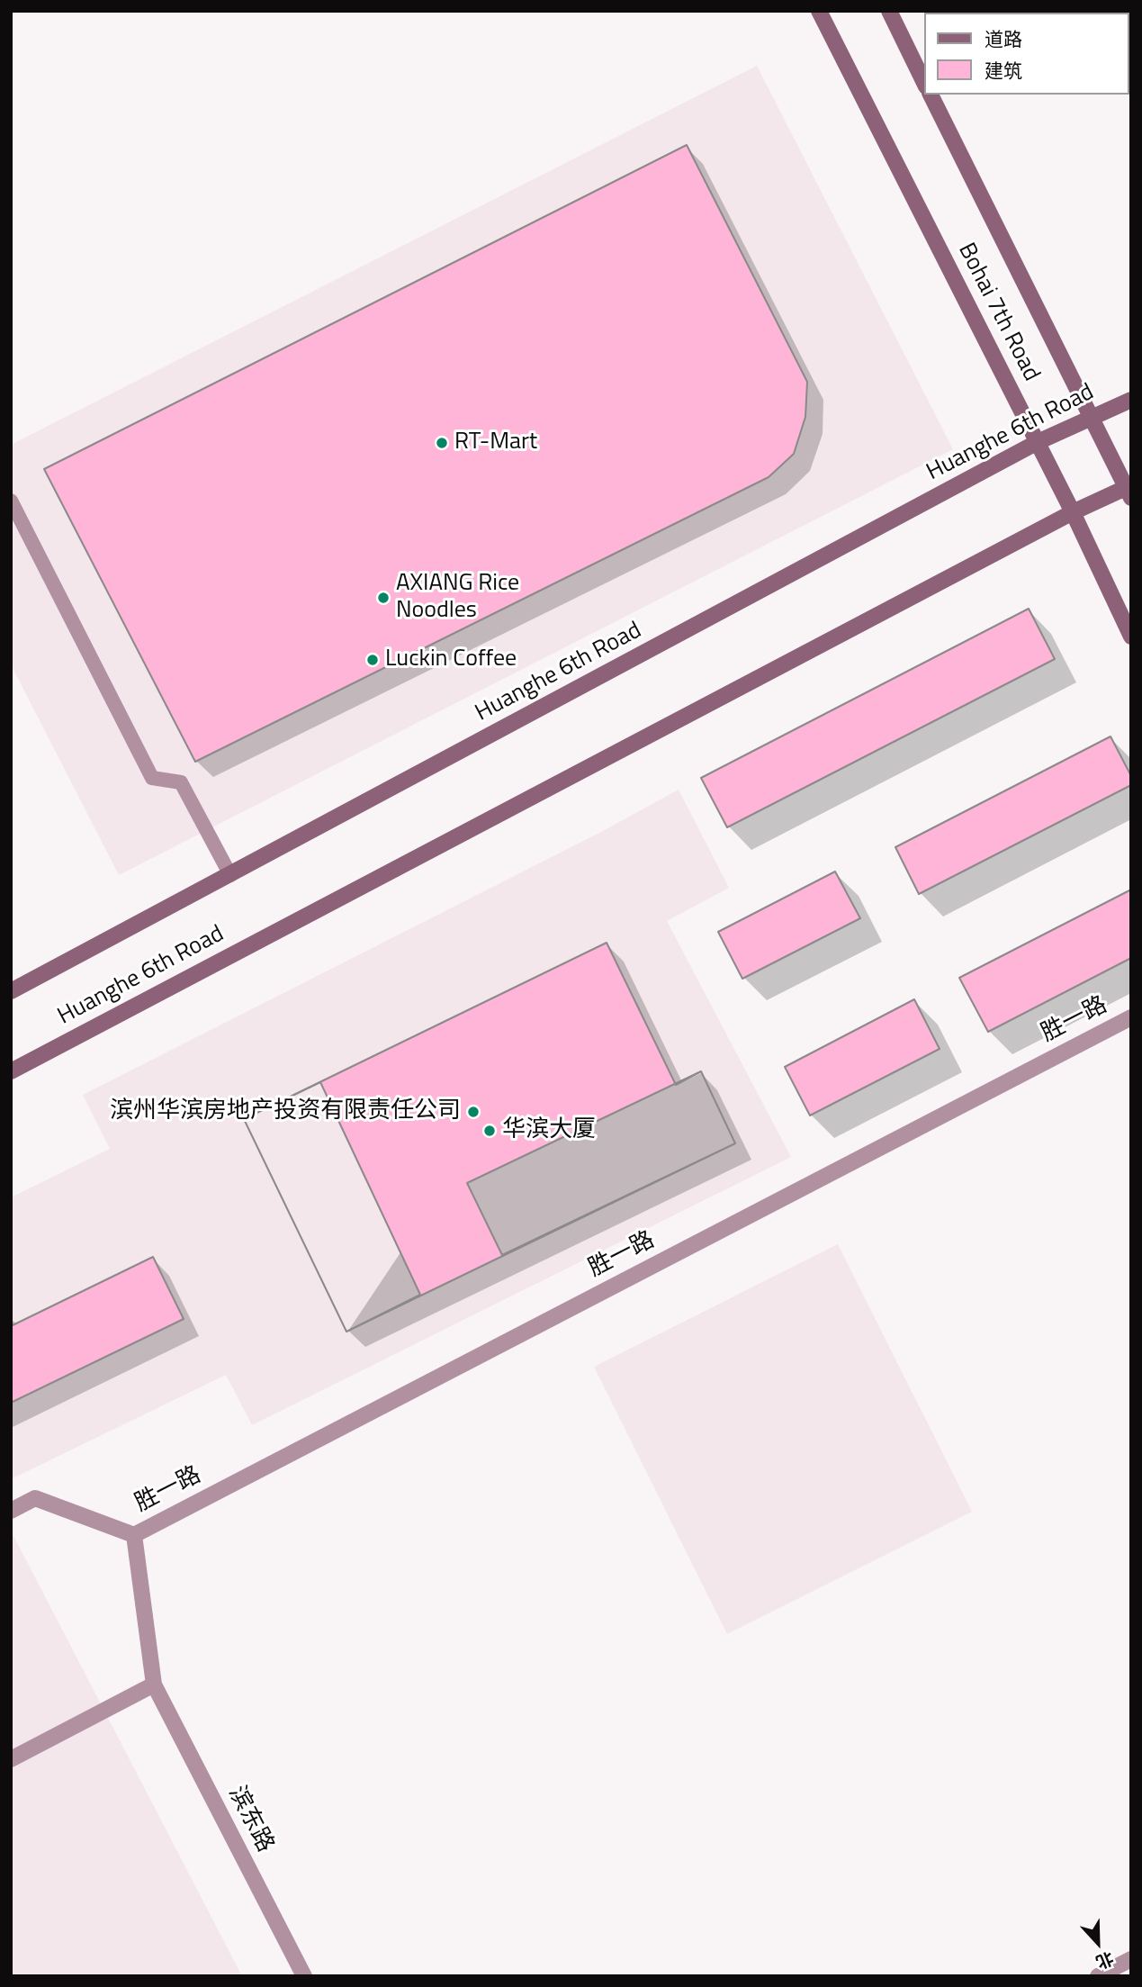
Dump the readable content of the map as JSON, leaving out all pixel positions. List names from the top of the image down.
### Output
{
  "streets": {
    "main road": ["Bohai 7th Road", "Huanghe 6th Road"],
    "street": ["胜一路", "滨东路"]
  },
  "crossings": [
    ["Bohai 7th Road", "Huanghe 6th Road"],
    ["胜一路", "滨东路"]
  ],
  "places": [
    "RT-Mart",
    "AXIANG Rice Noodles",
    "Luckin Coffee",
    "滨州华滨房地产投资有限责任公司",
    "华滨大厦"
  ],
  "legend": ["道路", "建筑"],
  "north": "bottom"
}
